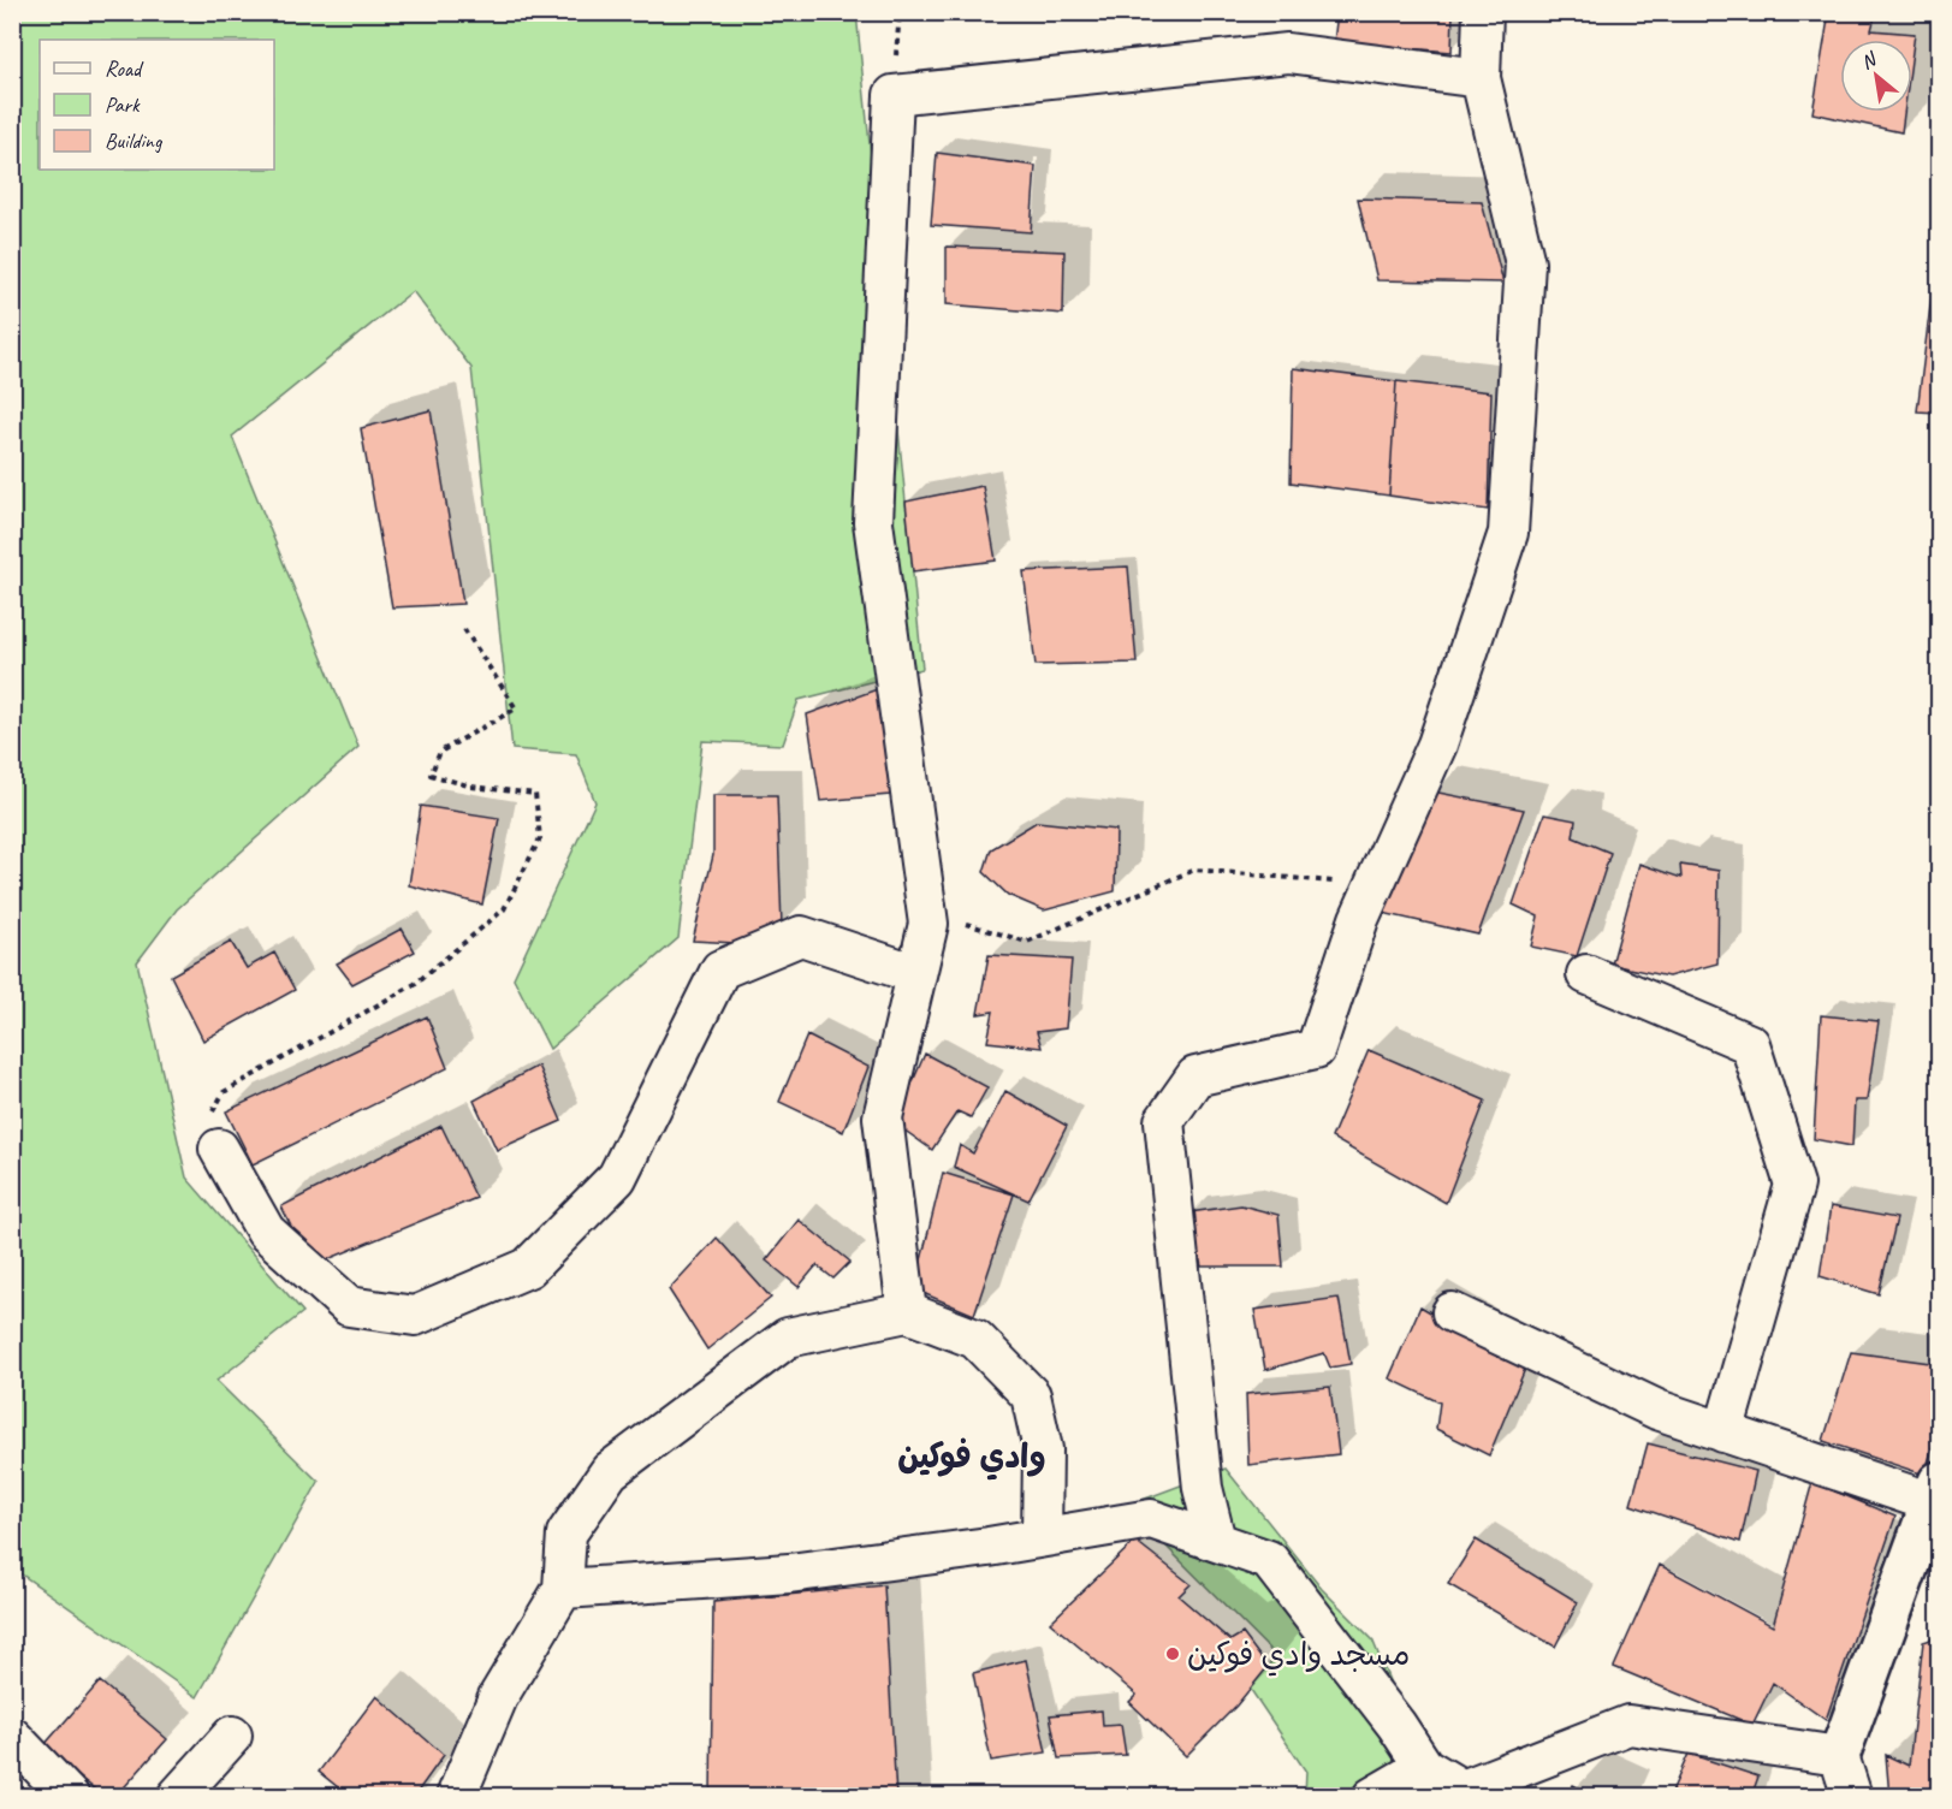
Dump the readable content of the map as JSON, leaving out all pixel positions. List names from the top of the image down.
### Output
{
  "districts": ["وادي فوكين"],
  "places": ["مسجد وادي فوكين"],
  "legend": ["Road", "Park", "Building"],
  "north": "top left"
}
